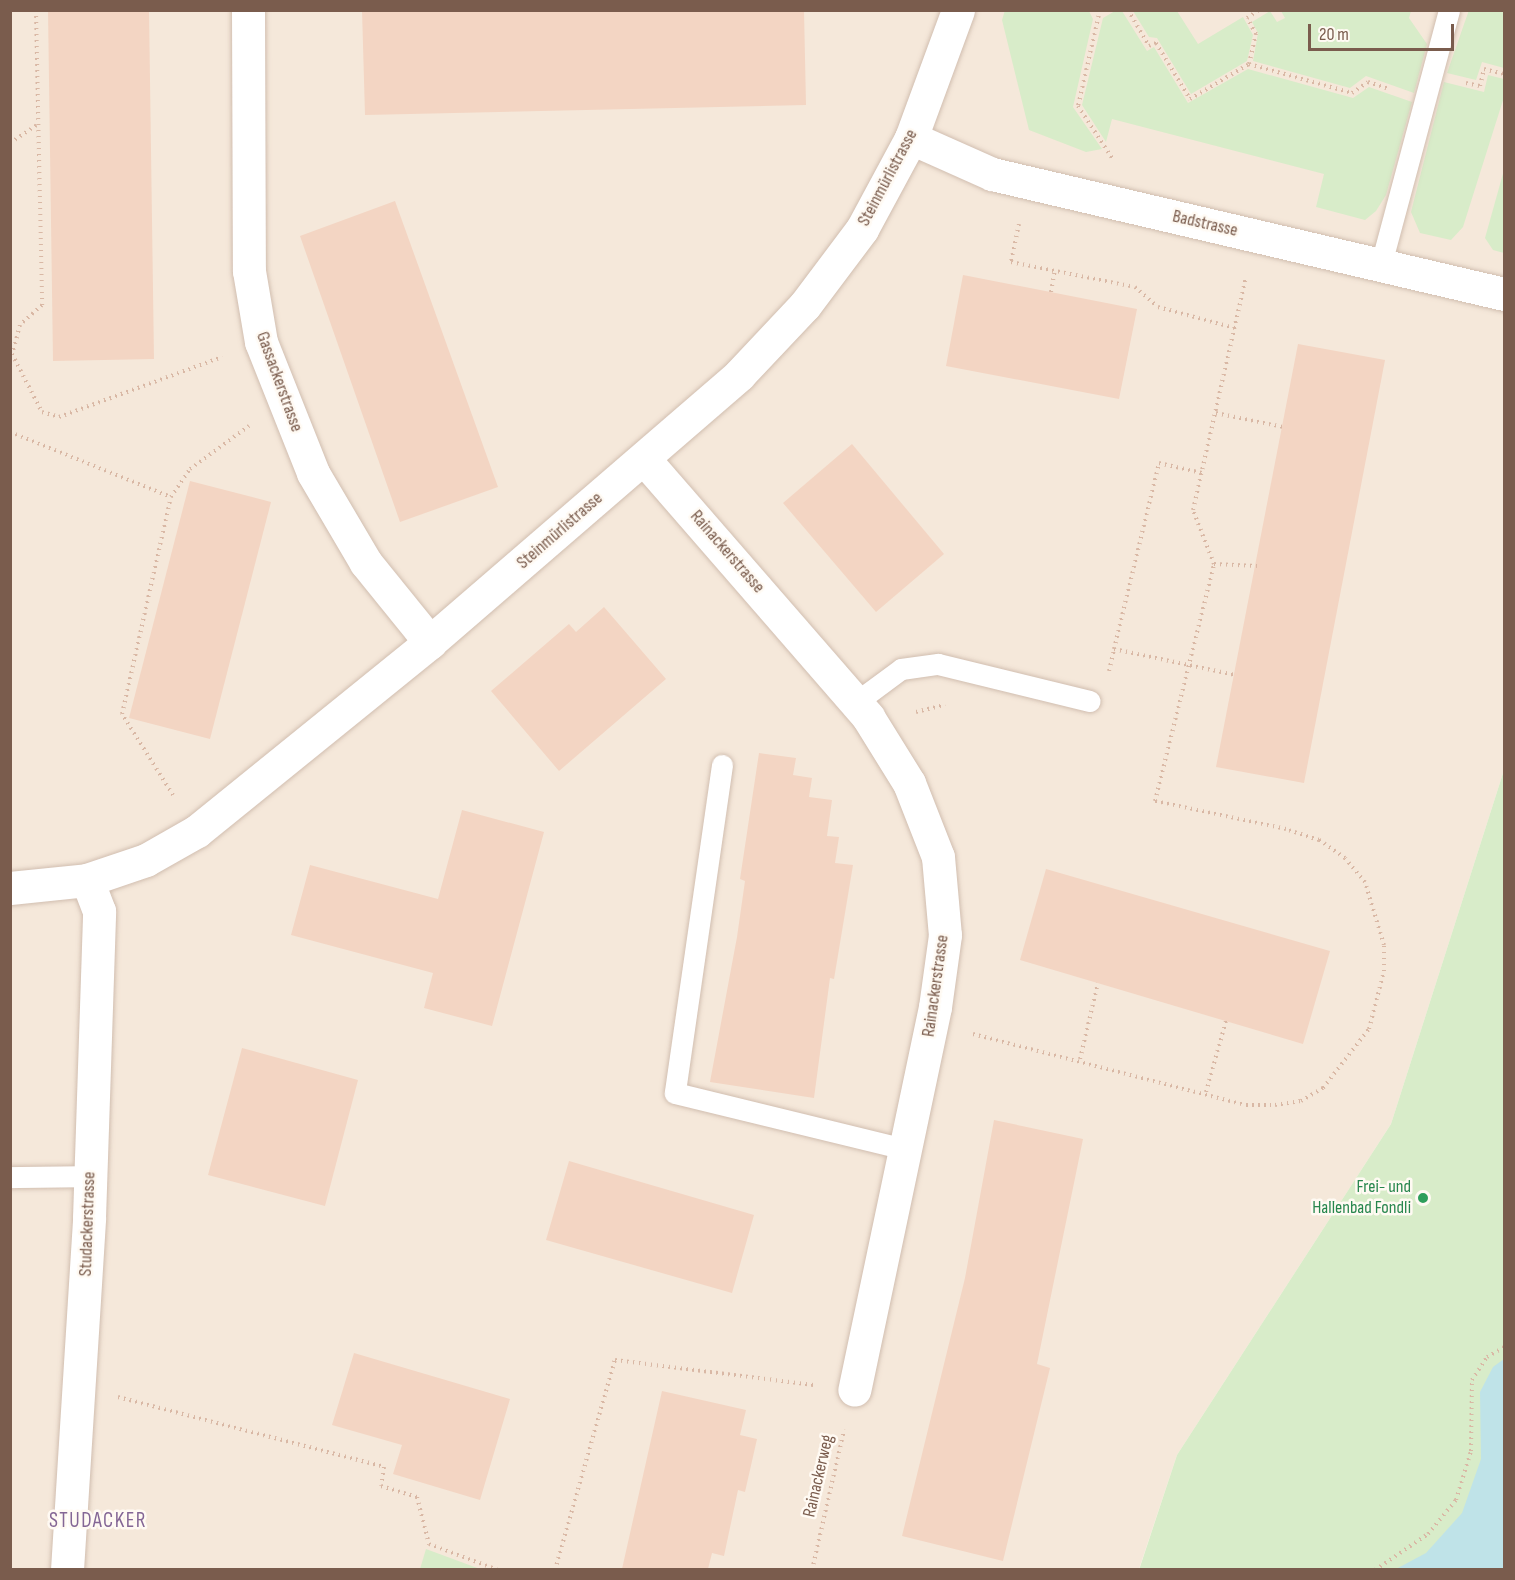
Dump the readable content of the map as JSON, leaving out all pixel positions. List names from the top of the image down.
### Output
{
  "streets": {
    "street": [
      "Steinmürlistrasse",
      "Badstrasse",
      "Gassackerstrasse",
      "Rainackerstrasse",
      "Studackerstrasse"
    ],
    "path": ["Rainackerweg"]
  },
  "crossings": [
    ["Steinmürlistrasse", "Badstrasse"],
    ["Steinmürlistrasse", "Gassackerstrasse"],
    ["Steinmürlistrasse", "Rainackerstrasse"],
    ["Steinmürlistrasse", "Studackerstrasse"],
    ["Rainackerstrasse", "Rainackerweg"]
  ],
  "districts": ["STUDACKER"],
  "places": ["Frei- und Hallenbad Fondli"],
  "scale_bar": "20 m"
}
